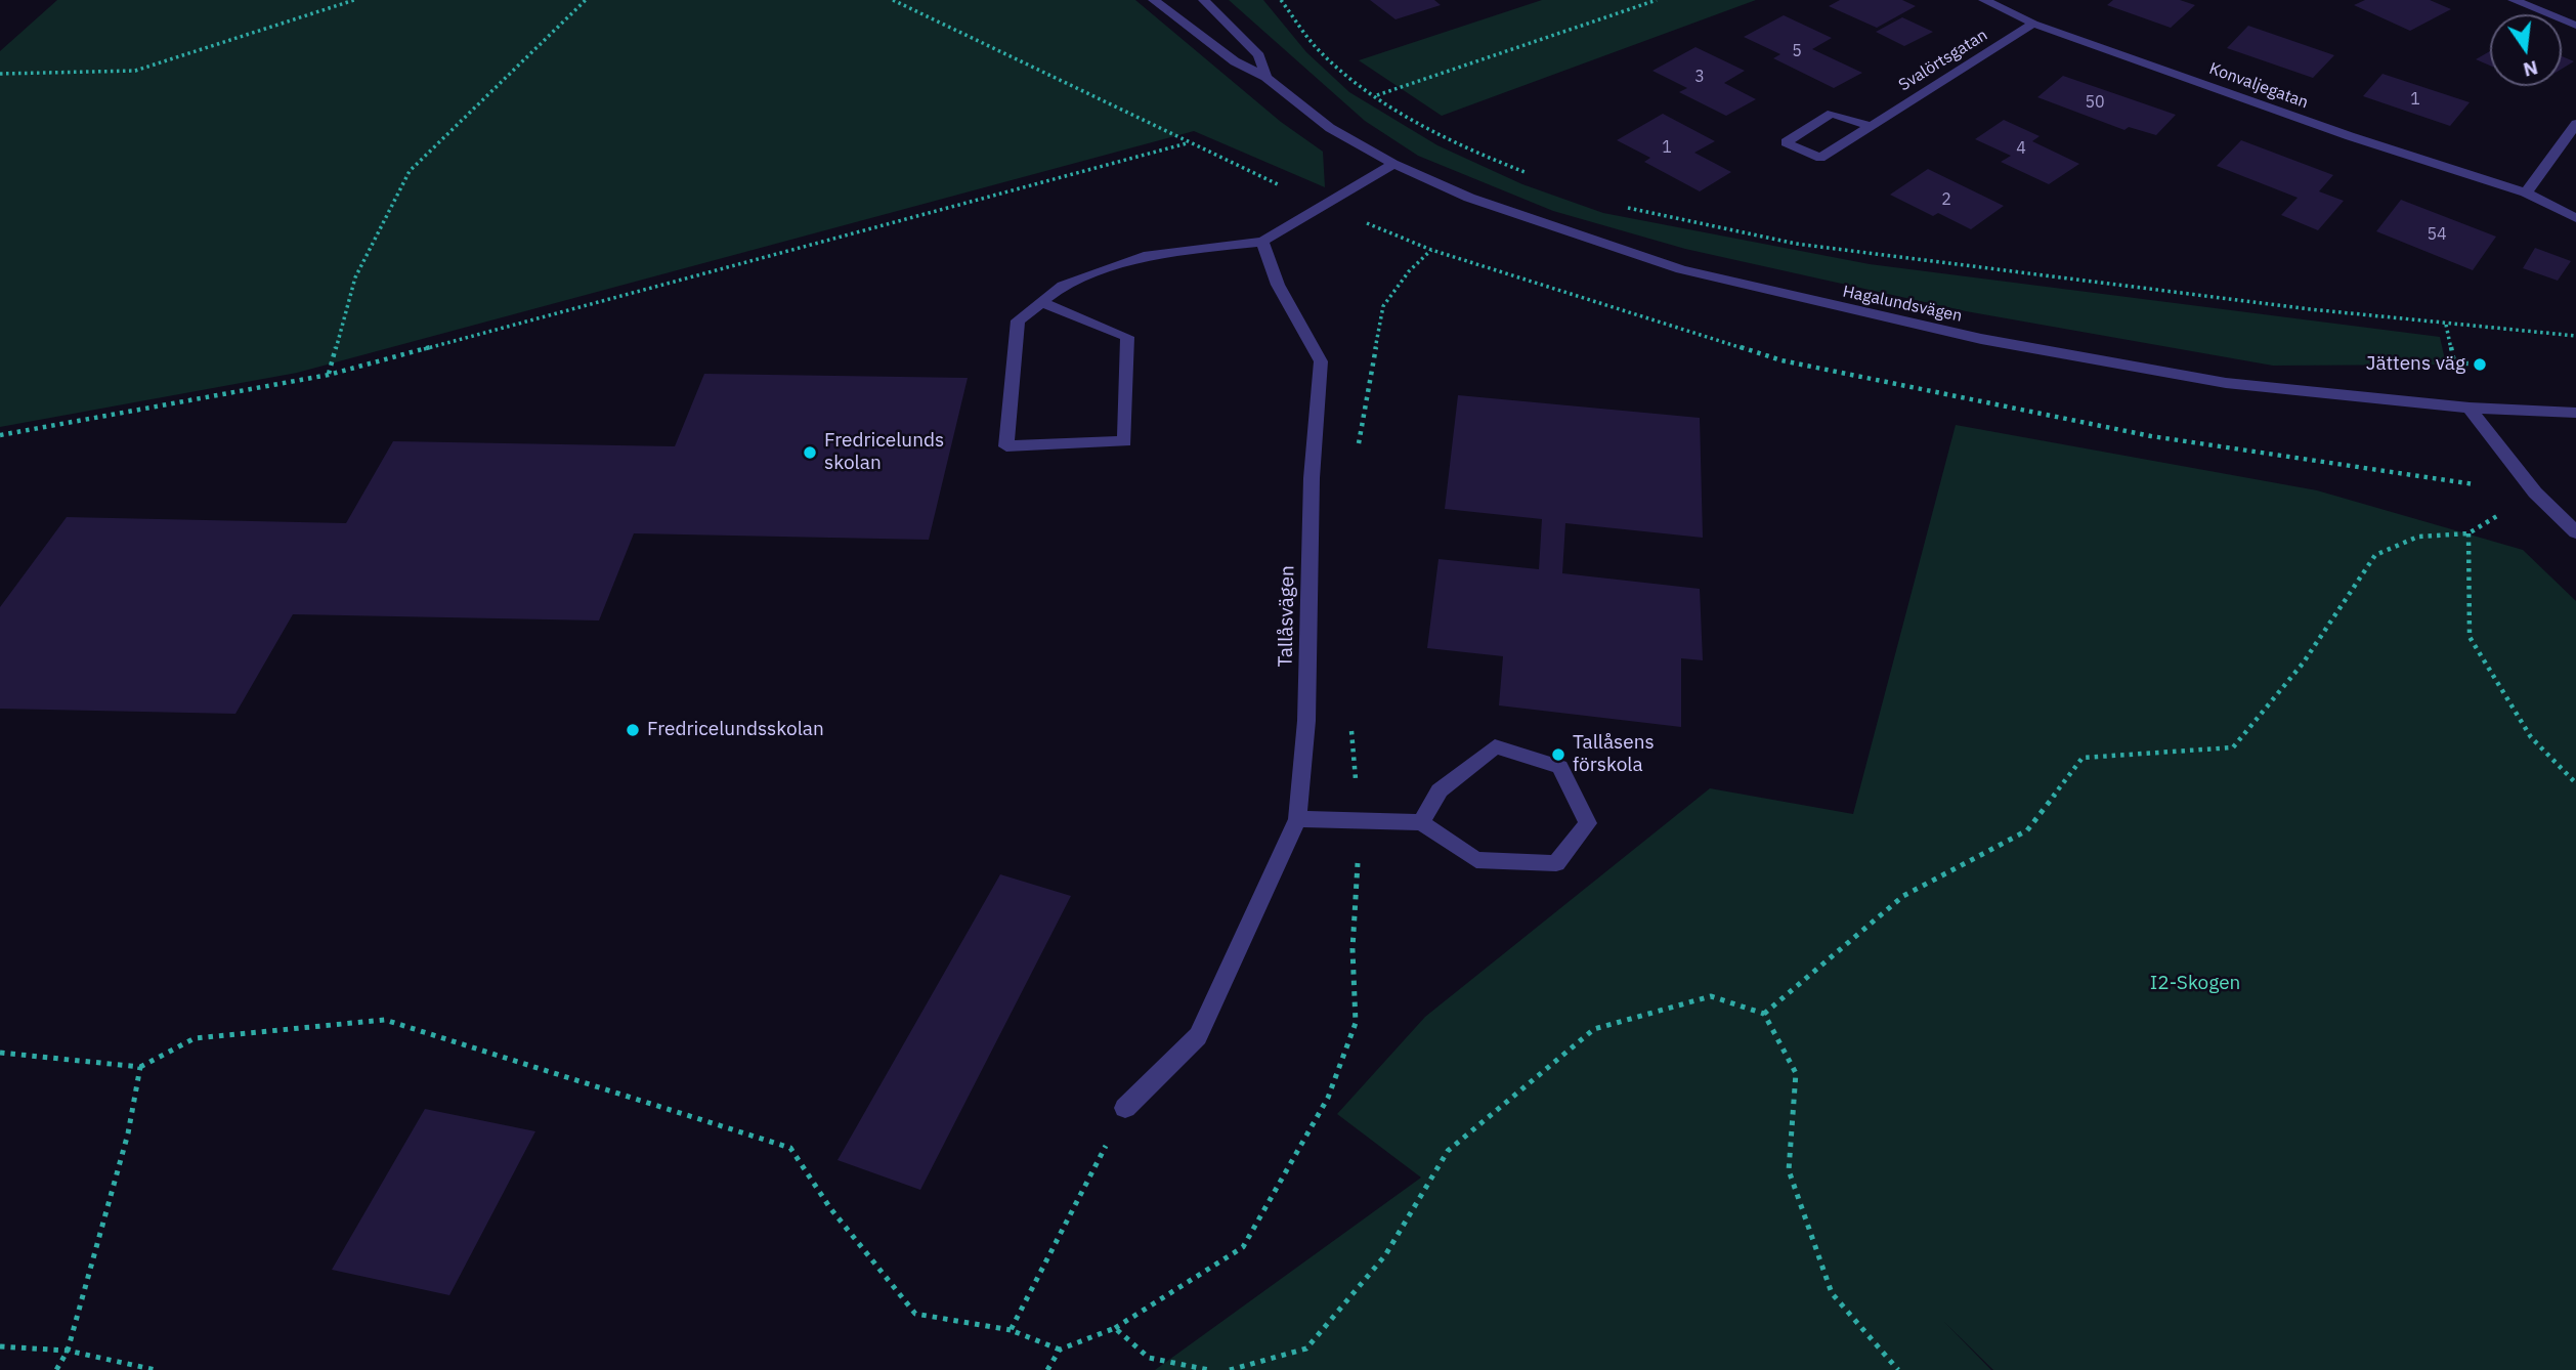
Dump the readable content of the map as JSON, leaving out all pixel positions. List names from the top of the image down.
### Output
{
  "streets": {
    "street": [
      "Svalörtsgatan",
      "Konvaljegatan",
      "Hagalundsvägen",
      "Tallåsvägen"
    ]
  },
  "crossings": [
    ["Svalörtsgatan", "Konvaljegatan"]
  ],
  "parks": ["I2-Skogen"],
  "places": [
    "Jättens väg",
    "Fredricelunds skolan",
    "Fredricelundsskolan",
    "Tallåsens förskola"
  ],
  "house_numbers": [
    "5",
    "3",
    "1",
    "50",
    "1",
    "4",
    "2",
    "54"
  ],
  "north": "bottom"
}
